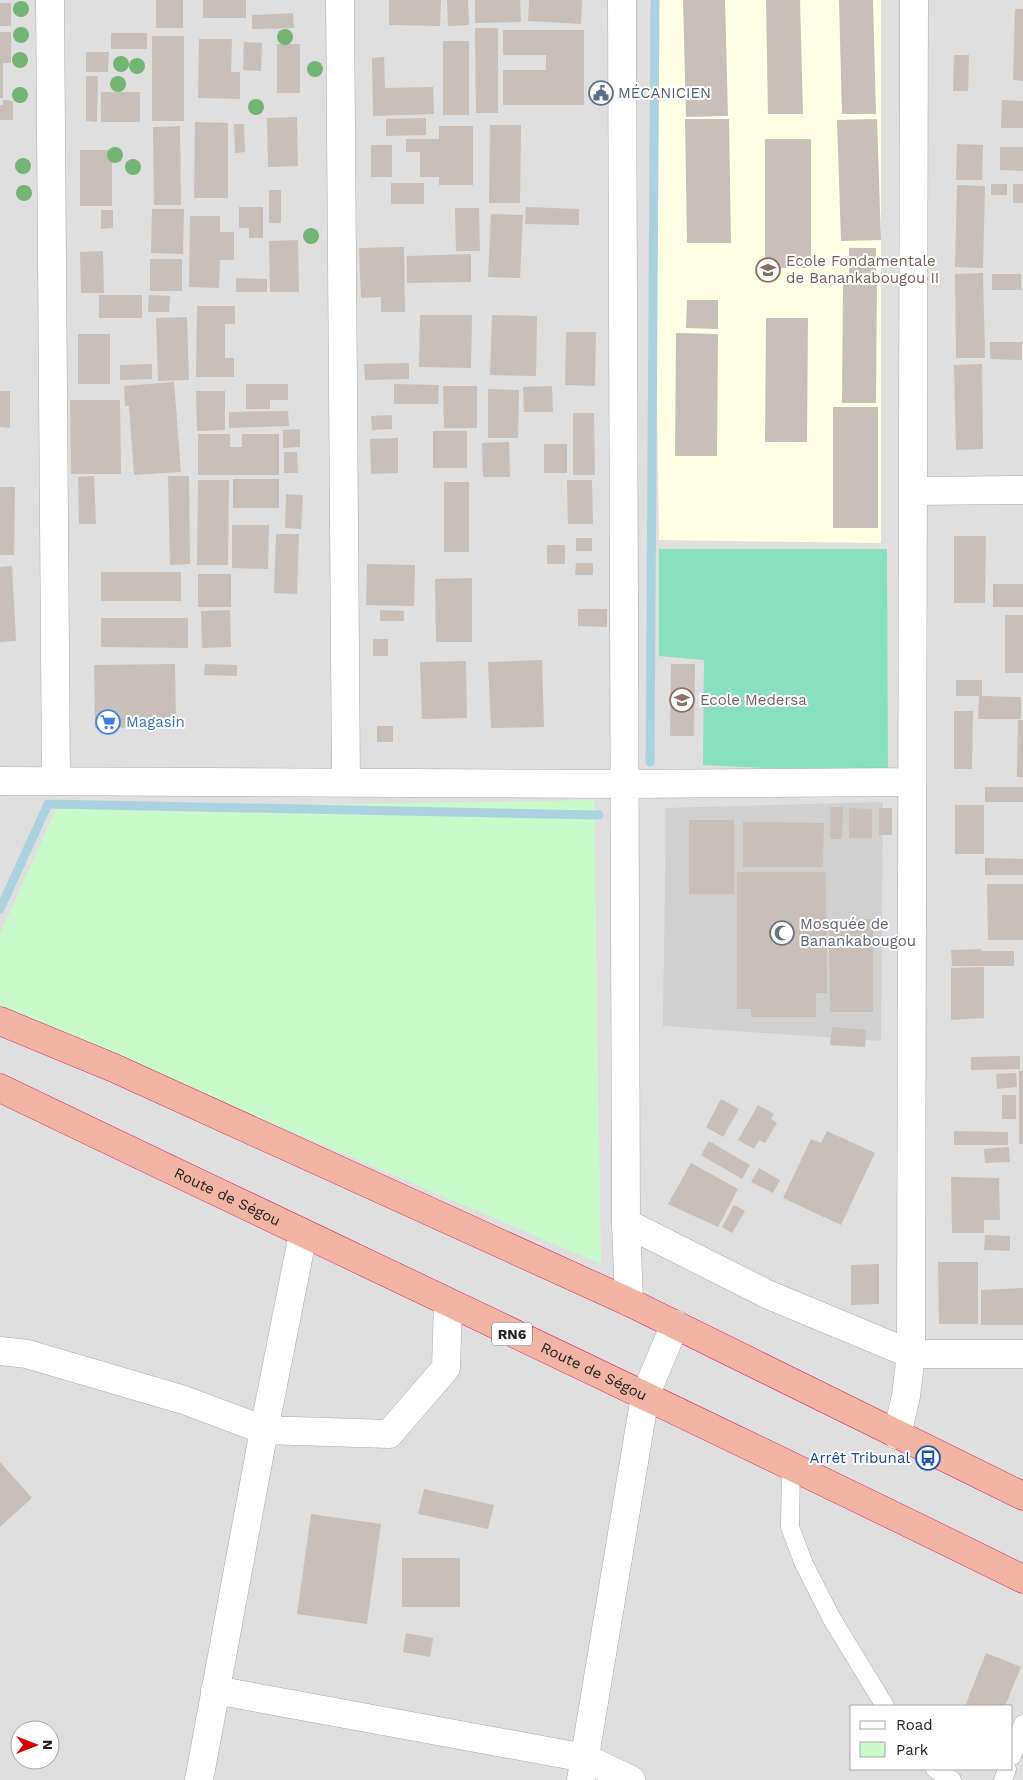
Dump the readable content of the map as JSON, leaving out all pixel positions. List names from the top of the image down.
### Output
{
  "streets": {
    "highway": ["Route de Ségou", "RN6"]
  },
  "places": {
    "public building": ["MÉCANICIEN"],
    "school or university": ["Ecole Fondamentale de Banankabougou II", "Ecole Medersa"],
    "supermarket": ["Magasin"],
    "mosque": ["Mosquée de Banankabougou"],
    "bus stop": ["Arrêt Tribunal"]
  },
  "legend": ["Road", "Park"],
  "north": "right"
}
